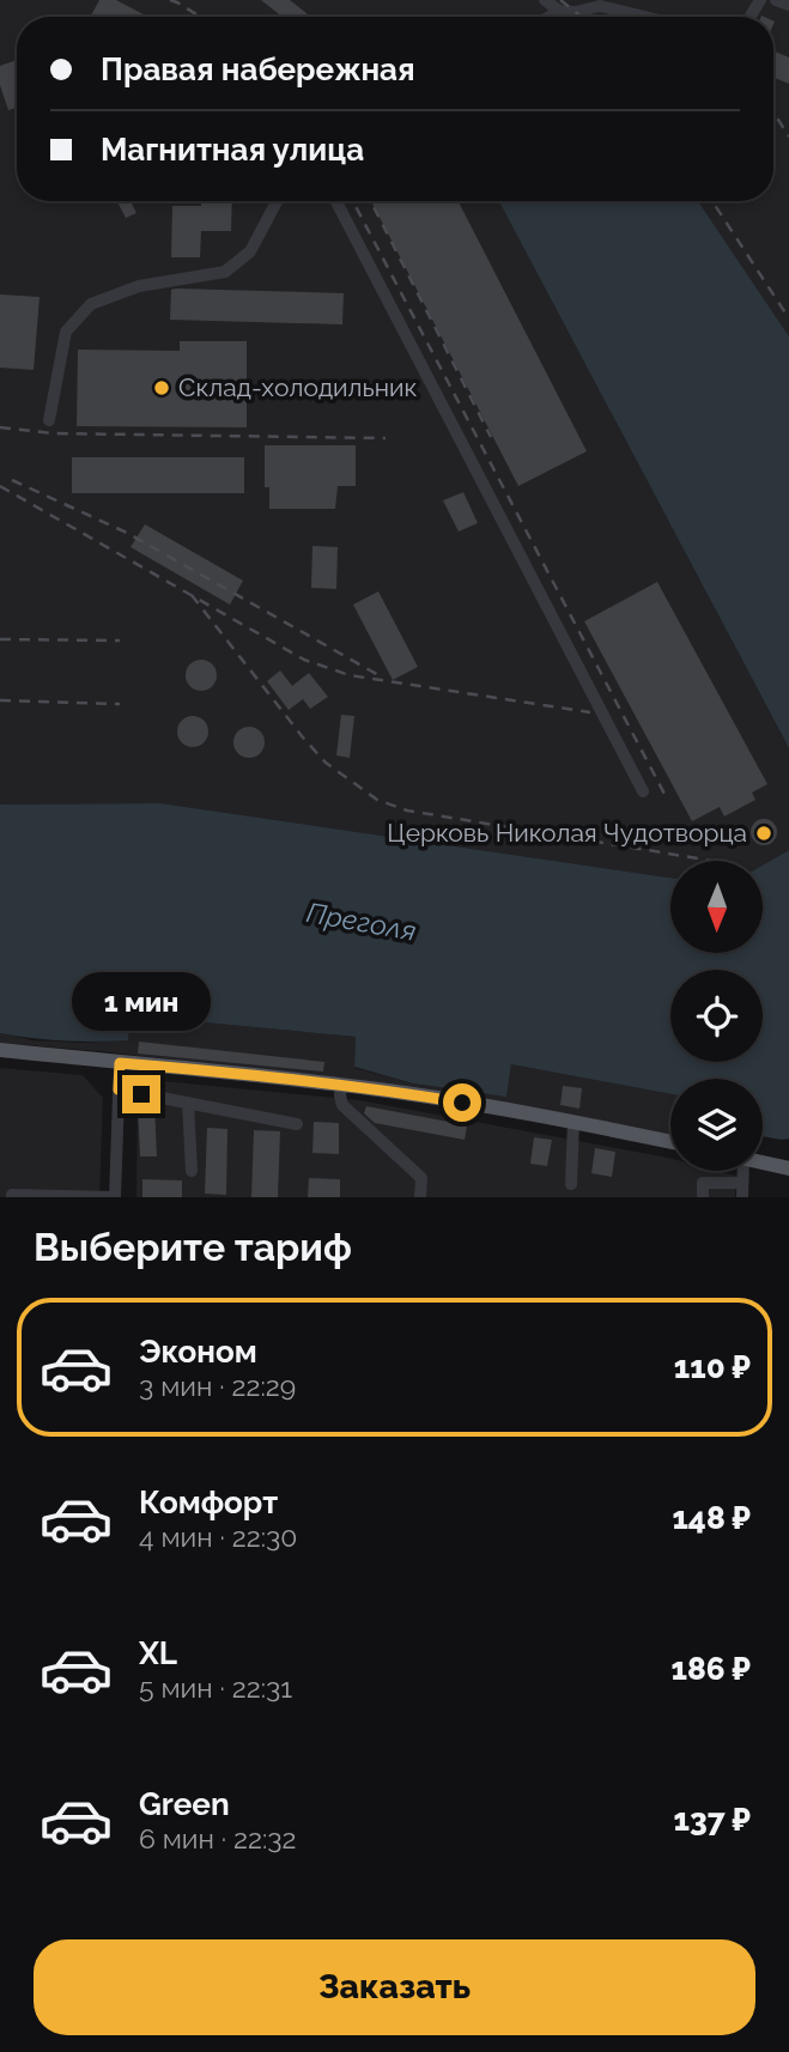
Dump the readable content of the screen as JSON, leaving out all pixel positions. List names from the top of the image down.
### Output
{
  "water": ["Преголя"],
  "places": ["Склад-холодильник", "Церковь Николая Чудотворца"],
  "north": "bottom",
  "page": {
    "banner": ["Правая набережная", "Магнитная улица"],
    "bubble": "1 мин",
    "heading": "Выберите тариф",
    "list": [
      {
        "name": "Эконом",
        "note": "3 мин · 22:29",
        "value": "110 ₽"
      },
      {
        "name": "Комфорт",
        "note": "4 мин · 22:30",
        "value": "148 ₽"
      },
      {
        "name": "XL",
        "note": "5 мин · 22:31",
        "value": "186 ₽"
      },
      {
        "name": "Green",
        "note": "6 мин · 22:32",
        "value": "137 ₽"
      }
    ],
    "buttons": "Заказать"
  }
}
